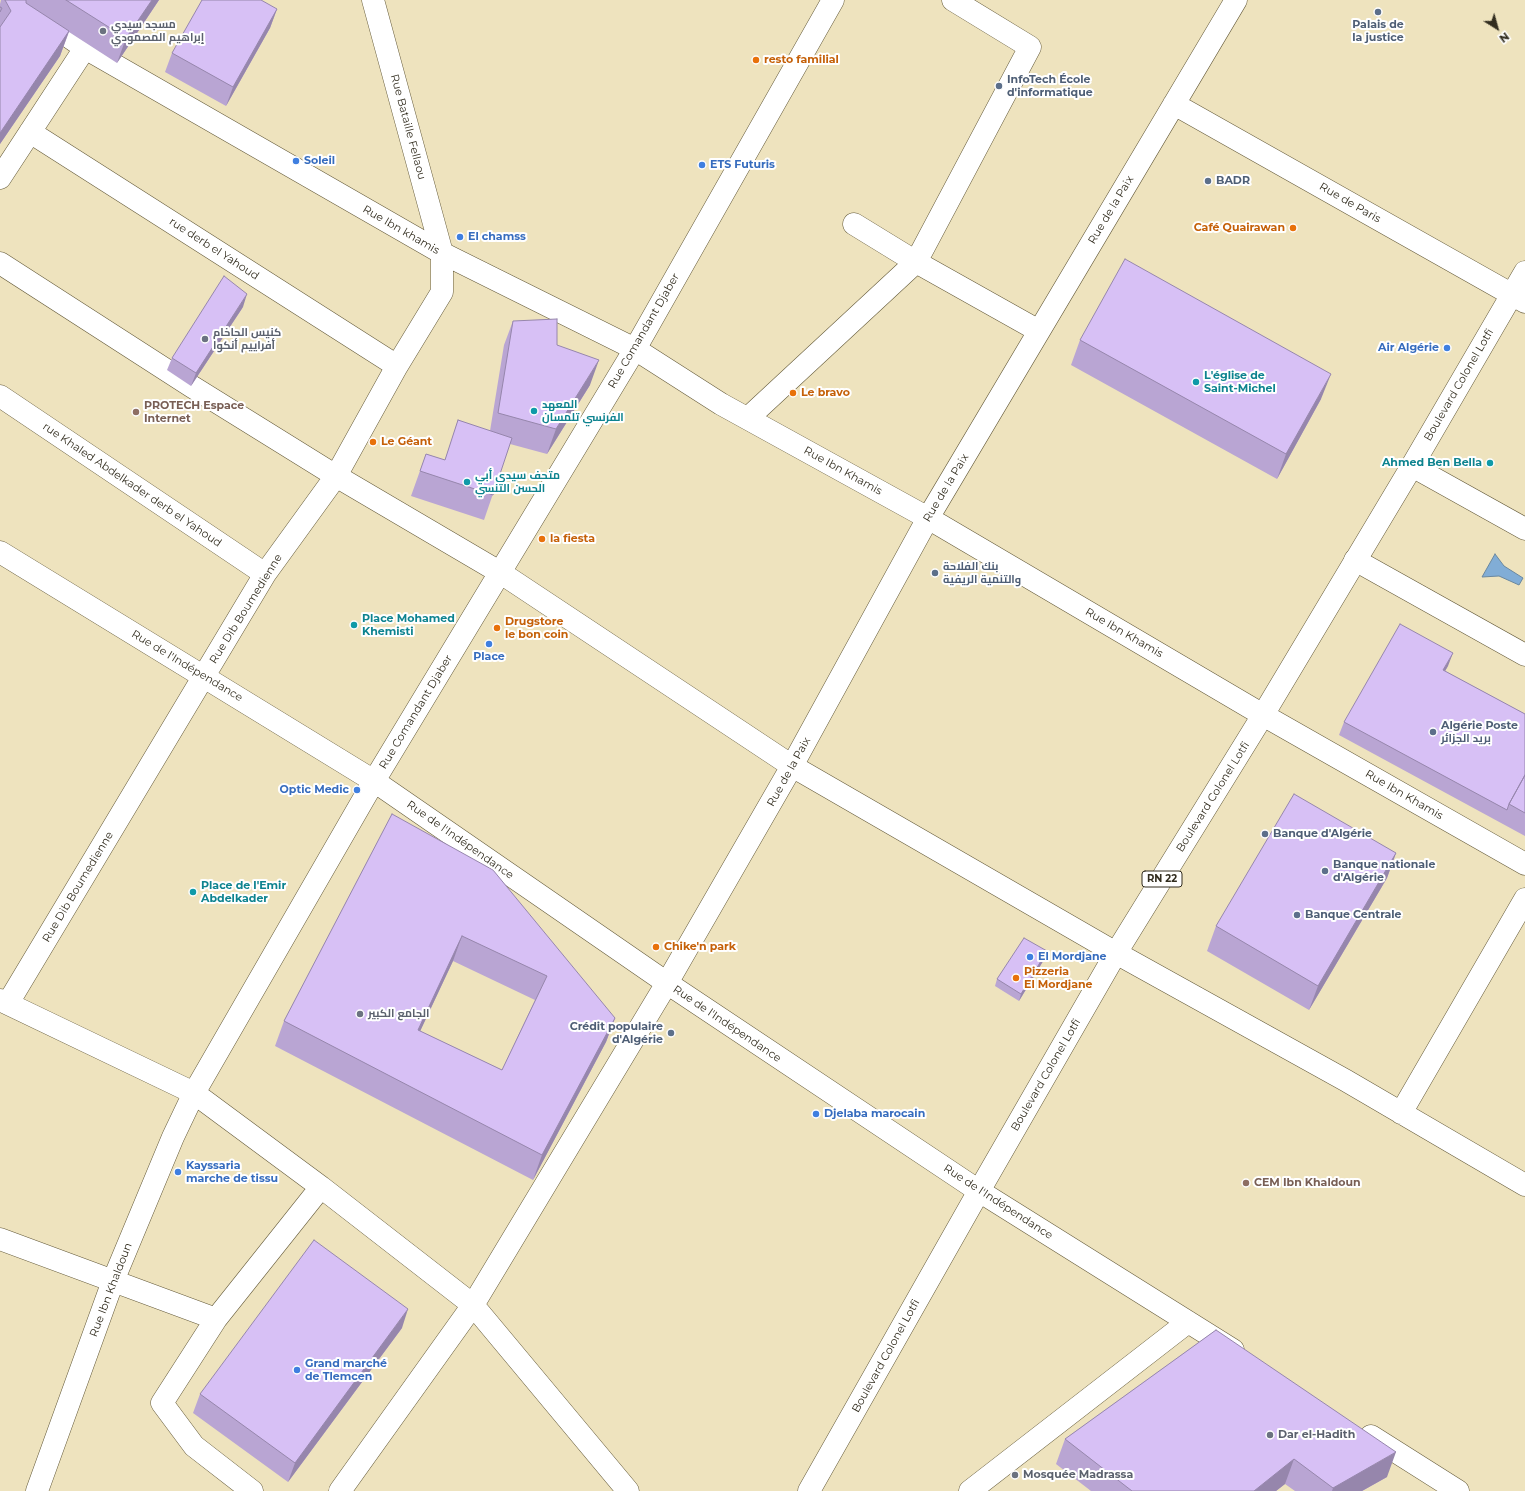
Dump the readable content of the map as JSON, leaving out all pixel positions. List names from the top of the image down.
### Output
{
  "streets": {
    "street": [
      "Rue Bataille Fellaou",
      "Rue de Paris",
      "Rue de la Paix",
      "Rue Ibn khamis",
      "rue derb el Yahoud",
      "Rue Comandant Djaber",
      "Boulevard Colonel Lotfi",
      "Rue Ibn Khamis",
      "rue Khaled Abdelkader derb el Yahoud",
      "Rue Dib Boumedienne",
      "Rue de l'Indépendance",
      "RN 22",
      "Rue Ibn Khaldoun"
    ]
  },
  "crossings": [
    ["Rue Bataille Fellaou", "Rue Ibn khamis"],
    ["Rue Bataille Fellaou", "Rue Dib Boumedienne"],
    ["Rue de Paris", "Rue de la Paix"],
    ["Rue de Paris", "Boulevard Colonel Lotfi"],
    ["Rue de la Paix", "Rue Ibn Khamis"],
    ["Rue de la Paix", "Rue de l'Indépendance"],
    ["Rue Ibn khamis", "Rue Comandant Djaber"],
    ["Rue Ibn khamis", "Rue Ibn Khamis"],
    ["Rue Ibn khamis", "Rue Dib Boumedienne"],
    ["rue derb el Yahoud", "Rue Dib Boumedienne"],
    ["Rue Comandant Djaber", "Rue de l'Indépendance"],
    ["Rue Comandant Djaber", "Rue Ibn Khaldoun"],
    ["Boulevard Colonel Lotfi", "Rue Ibn Khamis"],
    ["Boulevard Colonel Lotfi", "Rue de l'Indépendance"],
    ["rue Khaled Abdelkader derb el Yahoud", "Rue Dib Boumedienne"],
    ["Rue Dib Boumedienne", "Rue de l'Indépendance"]
  ],
  "places": [
    "Palais de la justice",
    "مسجد سيدي إبراهيم المصمودي",
    "resto familial",
    "InfoTech École d'informatique",
    "Soleil",
    "ETS Futuris",
    "BADR",
    "Café Quairawan",
    "El chamss",
    "كنيس الحاخام أفراييم أنكوا",
    "Air Algérie",
    "L'église de Saint-Michel",
    "Le bravo",
    "المعهد الفرنسي تلمسان",
    "PROTECH Espace Internet",
    "Le Géant",
    "Ahmed Ben Bella",
    "متحف سيدي أبي الحسن التنسي",
    "la fiesta",
    "بنك الفلاحة والتنمية الريفية",
    "Place Mohamed Khemisti",
    "Drugstore le bon coin",
    "Place",
    "Algérie Poste بريد الجزائر",
    "Optic Medic",
    "Banque d'Algérie",
    "Banque nationale d'Algérie",
    "Place de l'Emir Abdelkader",
    "Banque Centrale",
    "Chike'n park",
    "El Mordjane",
    "Pizzeria El Mordjane",
    "الجامع الكبير",
    "Crédit populaire d'Algérie",
    "Djelaba marocain",
    "Kayssaria marche de tissu",
    "CEM Ibn Khaldoun",
    "Grand marché de Tlemcen",
    "Dar el-Hadith",
    "Mosquée Madrassa"
  ],
  "north": "bottom right"
}
